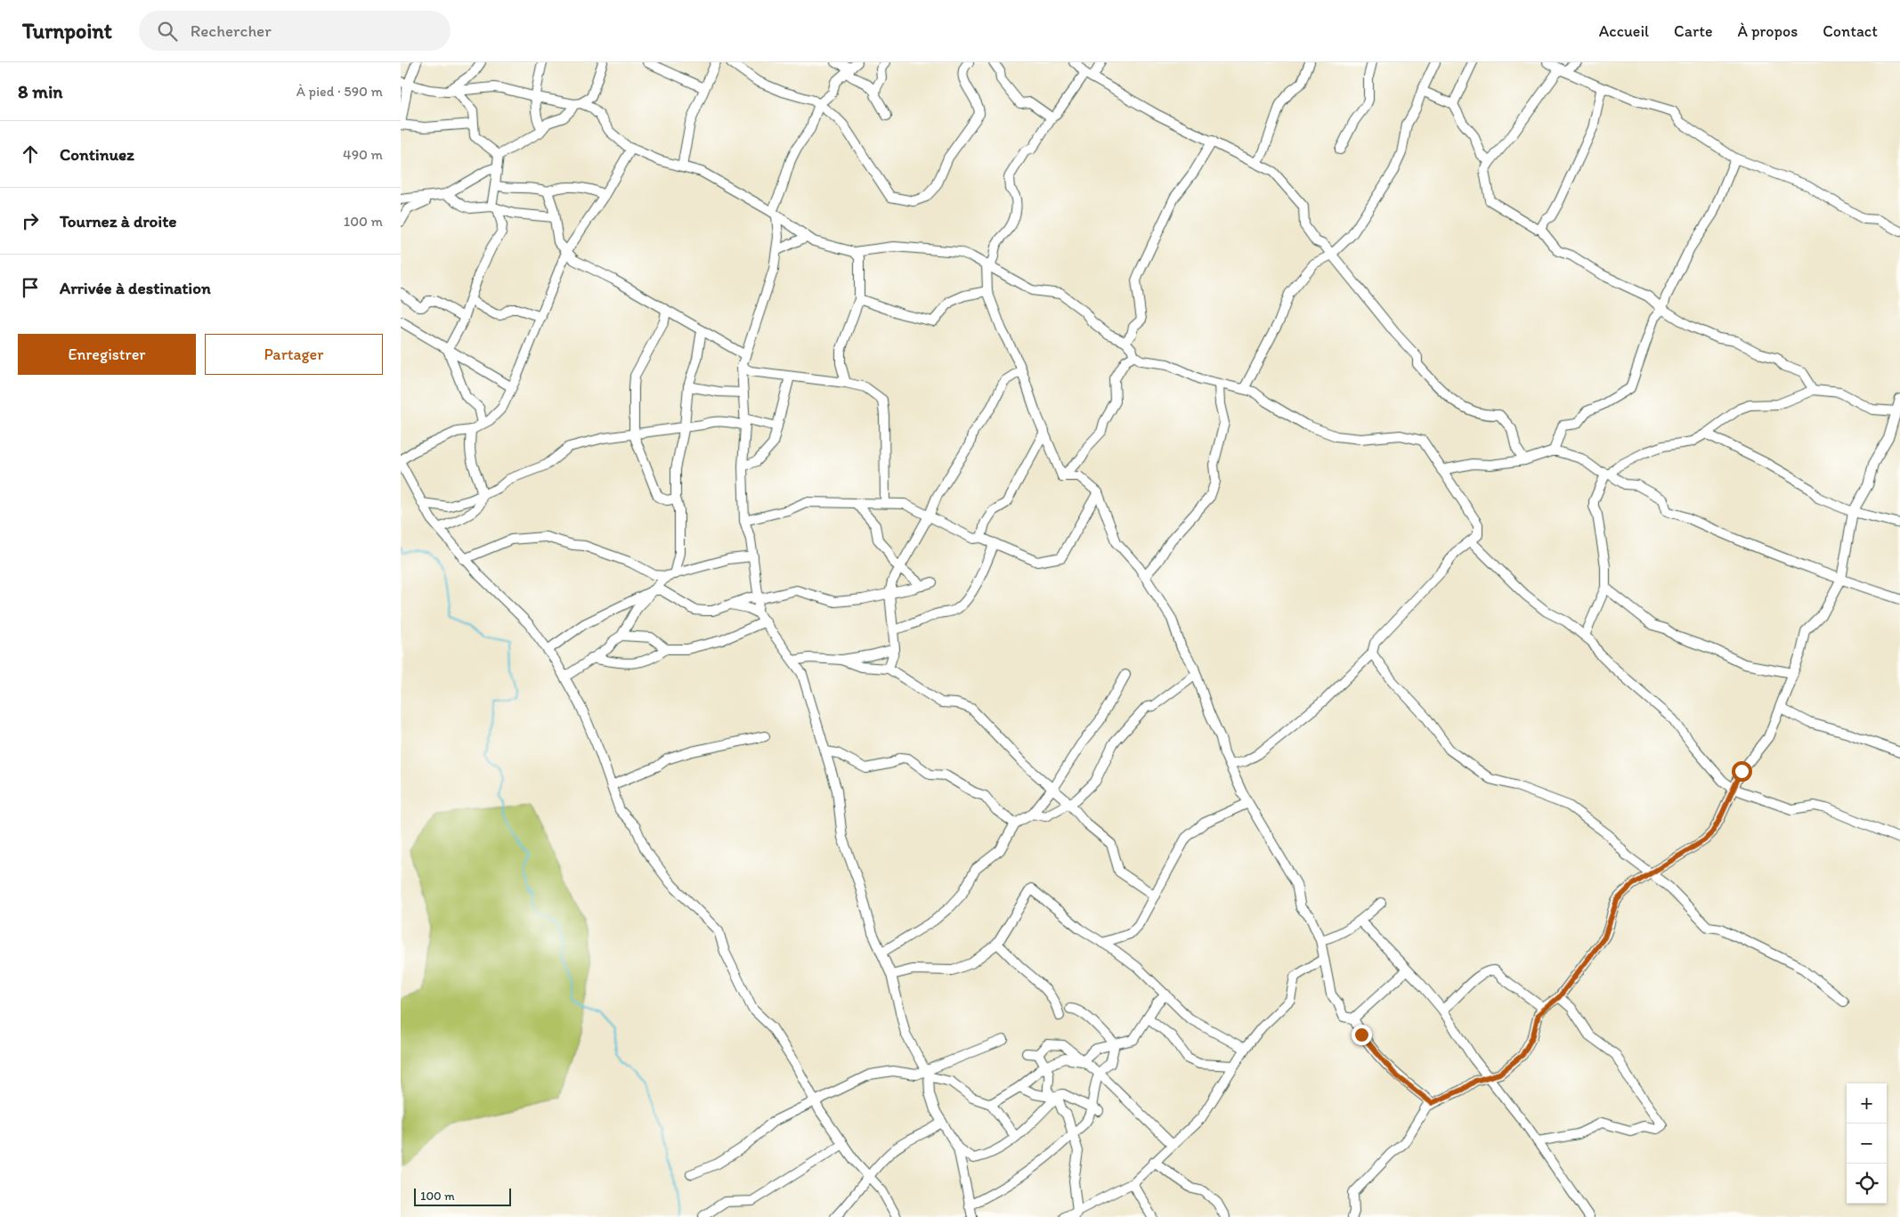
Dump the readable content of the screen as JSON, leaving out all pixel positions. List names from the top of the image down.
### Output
{
  "scale_bar": "100 m",
  "page": {
    "header": "Turnpoint",
    "search": "Rechercher",
    "nav": [
      "Accueil",
      "Carte",
      "À propos",
      "Contact"
    ],
    "heading": ["8 min", "À pied · 590 m"],
    "list": [
      ["Continuez", "490 m"],
      ["Tournez à droite", "100 m"],
      "Arrivée à destination"
    ],
    "buttons": ["Enregistrer", "Partager"],
    "map_buttons": ["+", "−"],
    "scale": "100 m"
  }
}
